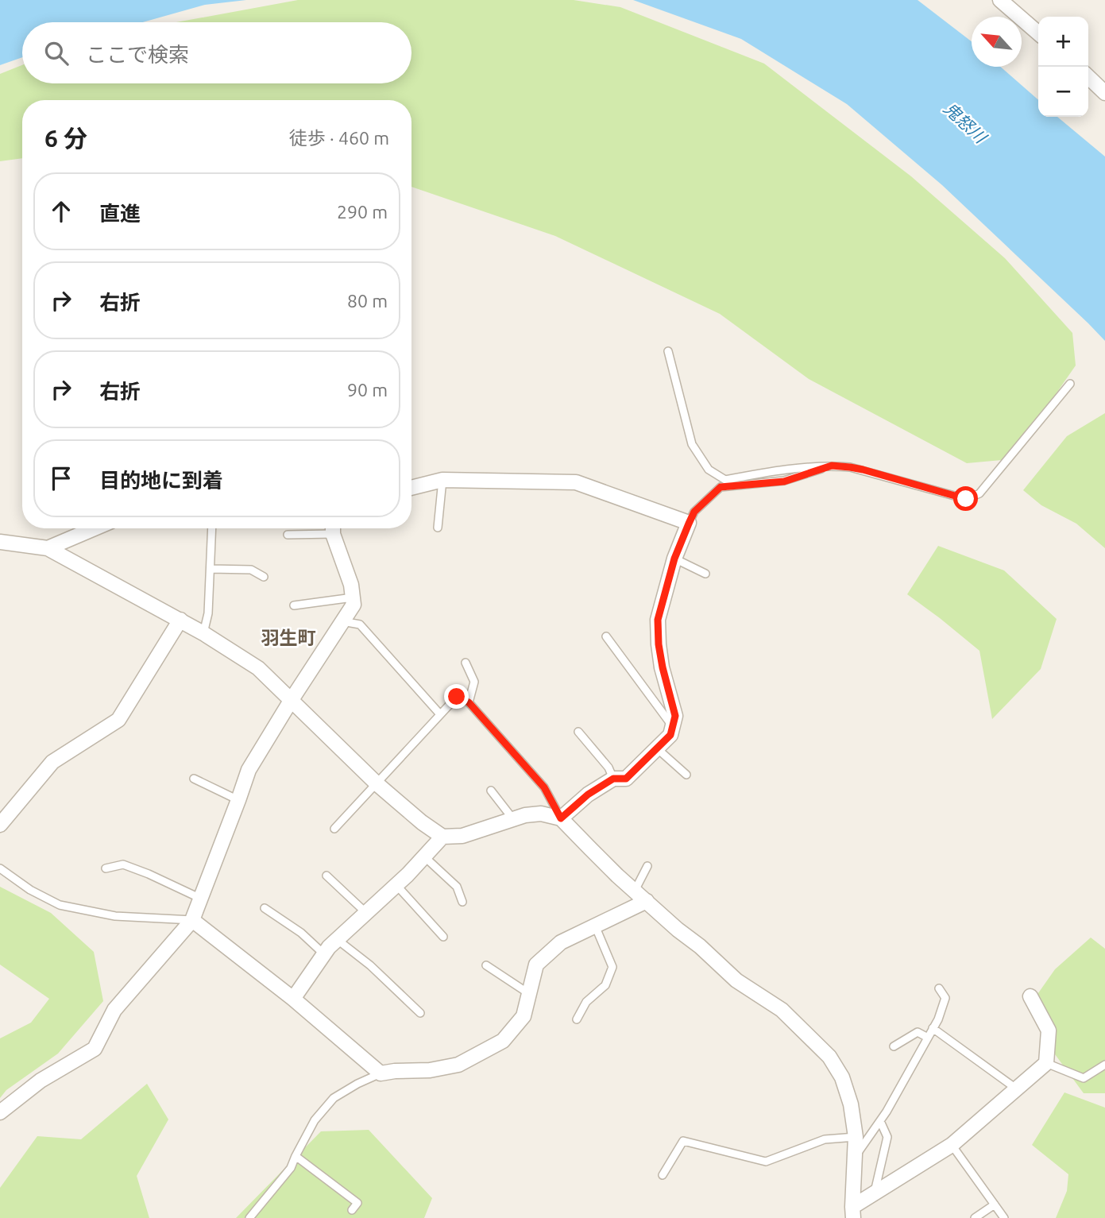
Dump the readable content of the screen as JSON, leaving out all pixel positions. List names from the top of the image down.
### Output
{
  "districts": ["羽生町"],
  "water": ["鬼怒川"],
  "north": "top left",
  "page": {
    "map_buttons": ["+", "−"],
    "search": "ここで検索",
    "heading": ["6 分", "徒歩 · 460 m"],
    "list": [
      ["直進", "290 m"],
      ["右折", "80 m"],
      ["右折", "90 m"],
      "目的地に到着"
    ]
  }
}
